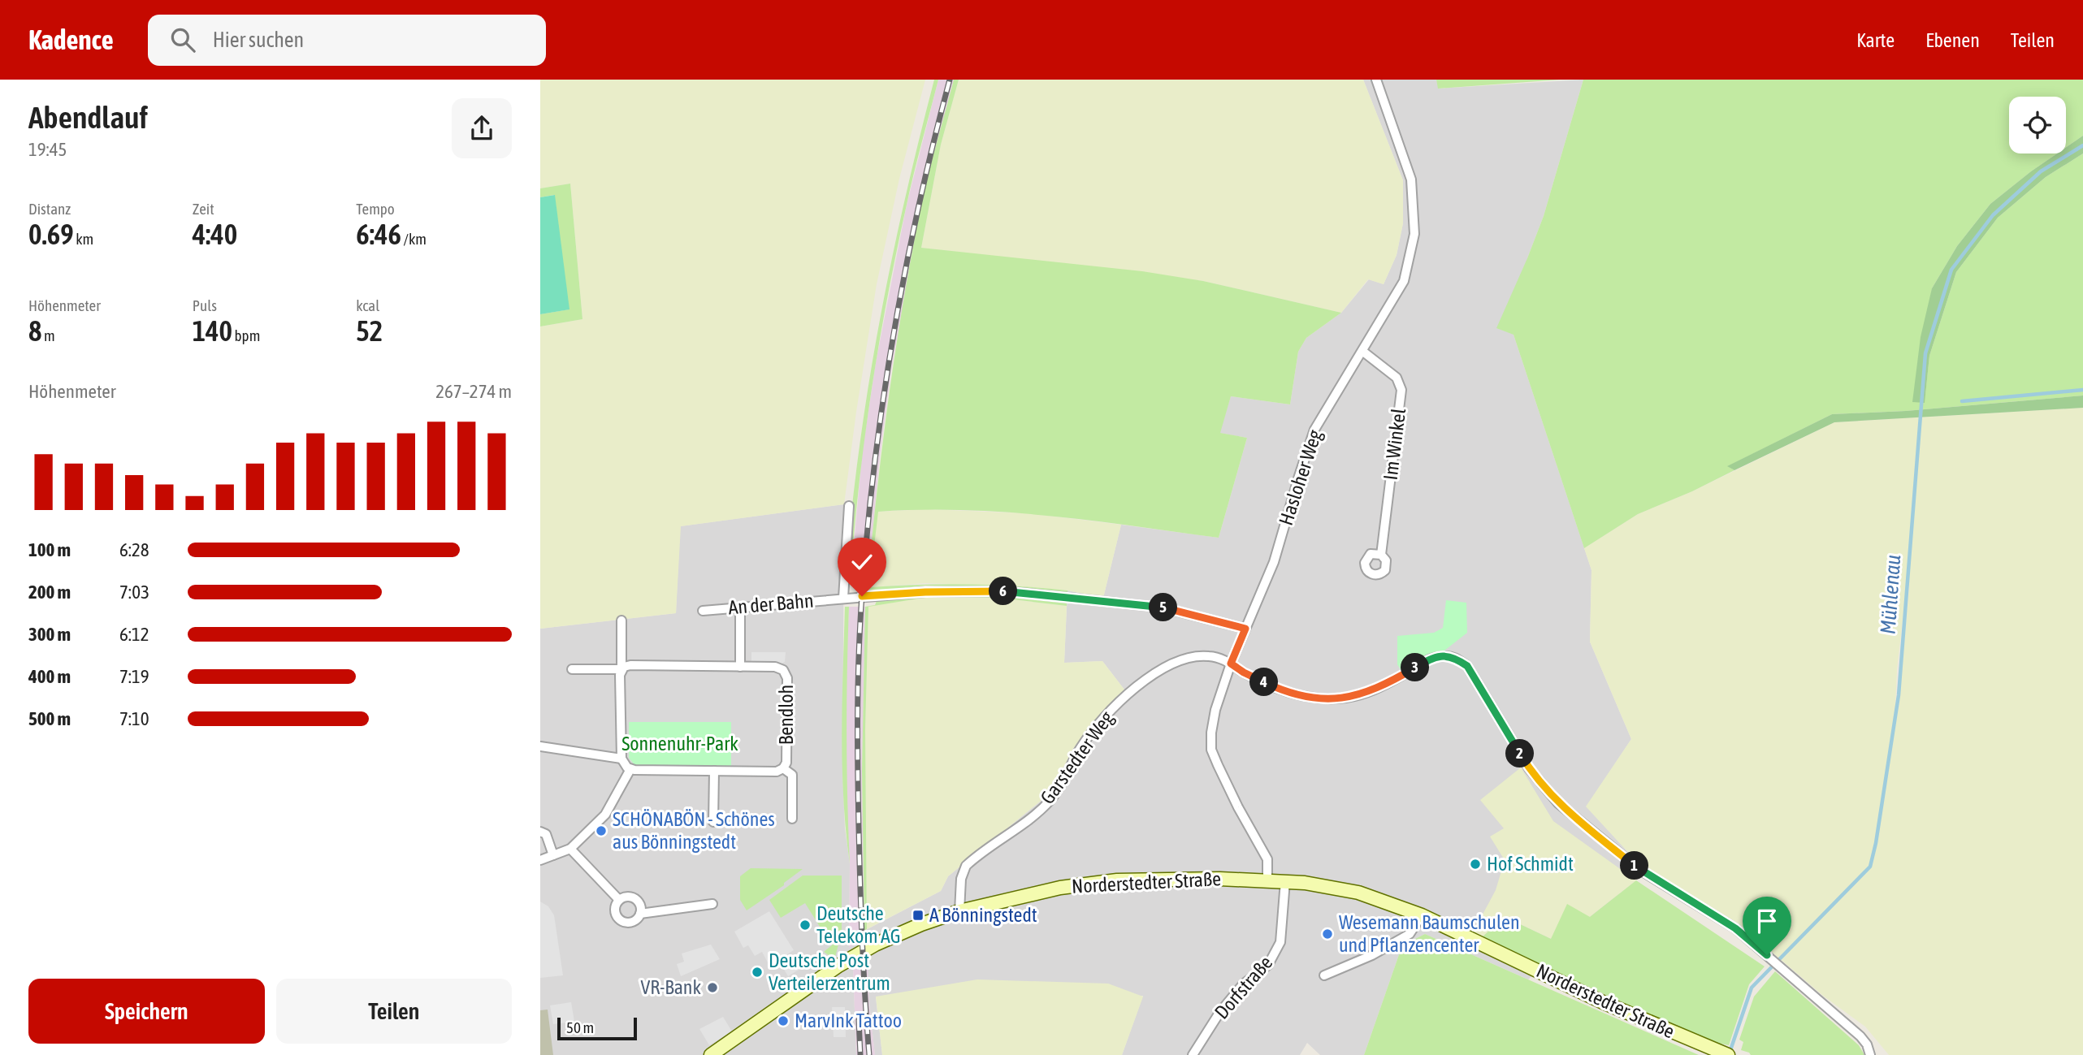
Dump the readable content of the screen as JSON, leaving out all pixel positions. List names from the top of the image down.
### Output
{
  "streets": {
    "main road": ["Norderstedter Straße"],
    "street": [
      "Im Winkel",
      "Hasloher Weg",
      "An der Bahn",
      "Bendloh",
      "Garstedter Weg",
      "Dorfstraße"
    ]
  },
  "crossings": [
    ["Im Winkel", "Hasloher Weg"],
    ["Hasloher Weg", "An der Bahn"],
    ["Hasloher Weg", "Garstedter Weg"],
    ["Hasloher Weg", "Norderstedter Straße"],
    ["Garstedter Weg", "Norderstedter Straße"],
    ["Norderstedter Straße", "Dorfstraße"]
  ],
  "water": ["Mühlenau"],
  "parks": ["Sonnenuhr-Park"],
  "places": {
    "other": [
      "SCHÖNABÖN - Schönes aus Bönningstedt",
      "Hof Schmidt",
      "Deutsche Telekom AG",
      "Wesemann Baumschulen und Pflanzencenter",
      "Deutsche Post Verteilerzentrum",
      "VR-Bank",
      "MarvInk Tattoo"
    ],
    "transit": ["A Bönningstedt"]
  },
  "scale_bar": "50 m",
  "page": {
    "header": "Kadence",
    "search": "Hier suchen",
    "nav": ["Karte", "Ebenen", "Teilen"],
    "heading": ["Abendlauf", "19:45"],
    "stats": [
      ["Distanz", "0.69 km"],
      ["Zeit", "4:40"],
      ["Tempo", "6:46 /km"],
      ["Höhenmeter", "8 m"],
      ["Puls", "140 bpm"],
      ["kcal", "52"]
    ],
    "chart": ["Höhenmeter", "267–274 m"],
    "list": [
      {
        "name": "100 m",
        "note": "6:28"
      },
      {
        "name": "200 m",
        "note": "7:03"
      },
      {
        "name": "300 m",
        "note": "6:12"
      },
      {
        "name": "400 m",
        "note": "7:19"
      },
      {
        "name": "500 m",
        "note": "7:10"
      }
    ],
    "pins": [
      "6",
      "5",
      "3",
      "4",
      "2",
      "1"
    ],
    "buttons": ["Speichern", "Teilen"],
    "scale": "50 m"
  }
}
